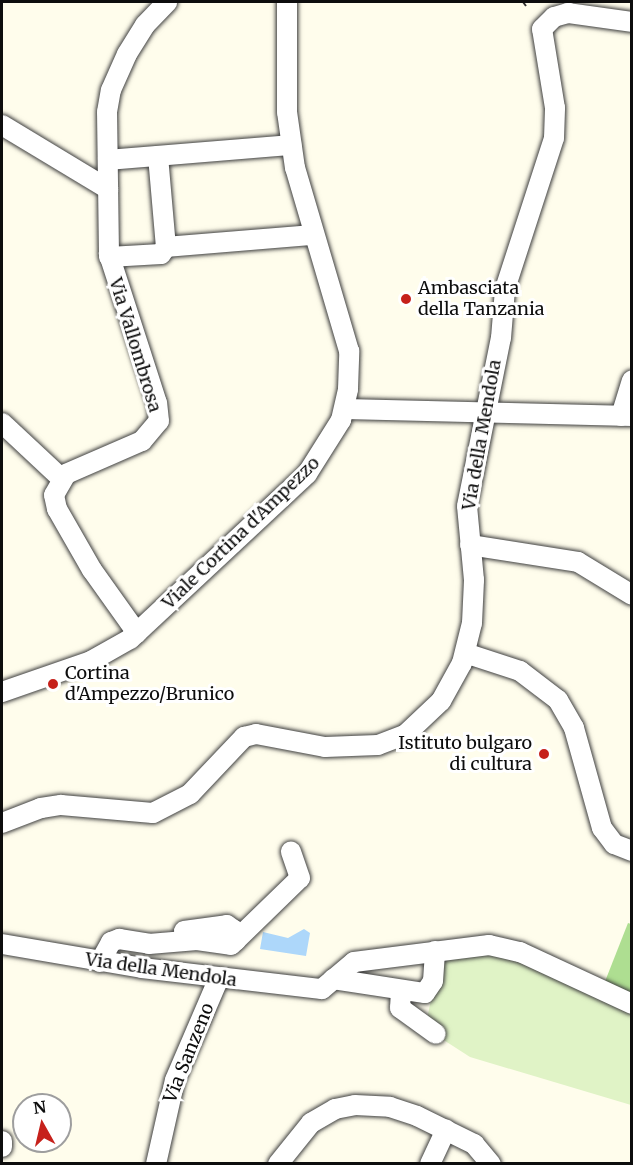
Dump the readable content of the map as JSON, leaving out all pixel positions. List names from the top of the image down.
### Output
{
  "streets": {
    "street": [
      "Via Vallombrosa",
      "Via della Mendola",
      "Viale Cortina d'Ampezzo",
      "Via Sanzeno"
    ]
  },
  "crossings": [
    ["Via della Mendola", "Via Sanzeno"]
  ],
  "places": ["Ambasciata della Tanzania", "Cortina d'Ampezzo/Brunico", "Istituto bulgaro di cultura"],
  "north": "top"
}
